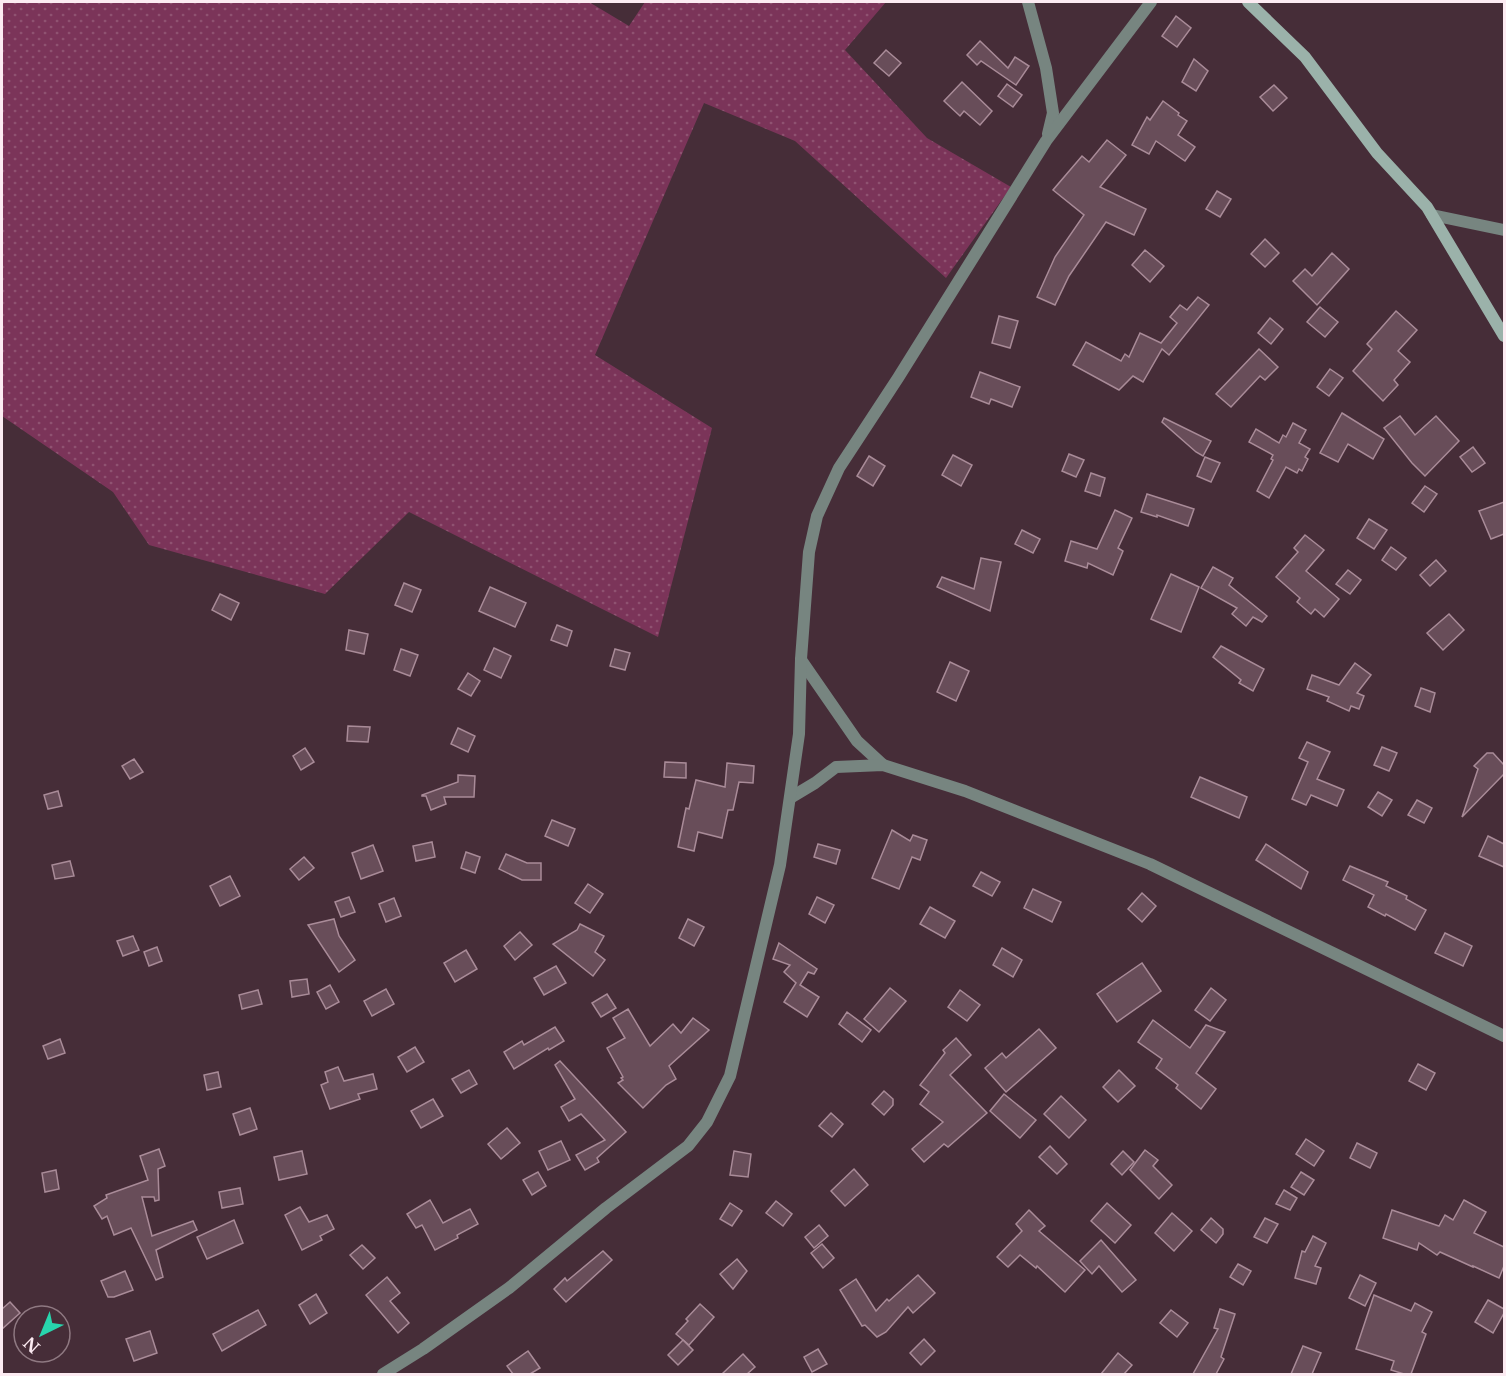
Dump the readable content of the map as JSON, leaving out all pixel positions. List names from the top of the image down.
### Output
{
  "north": "bottom left"
}
